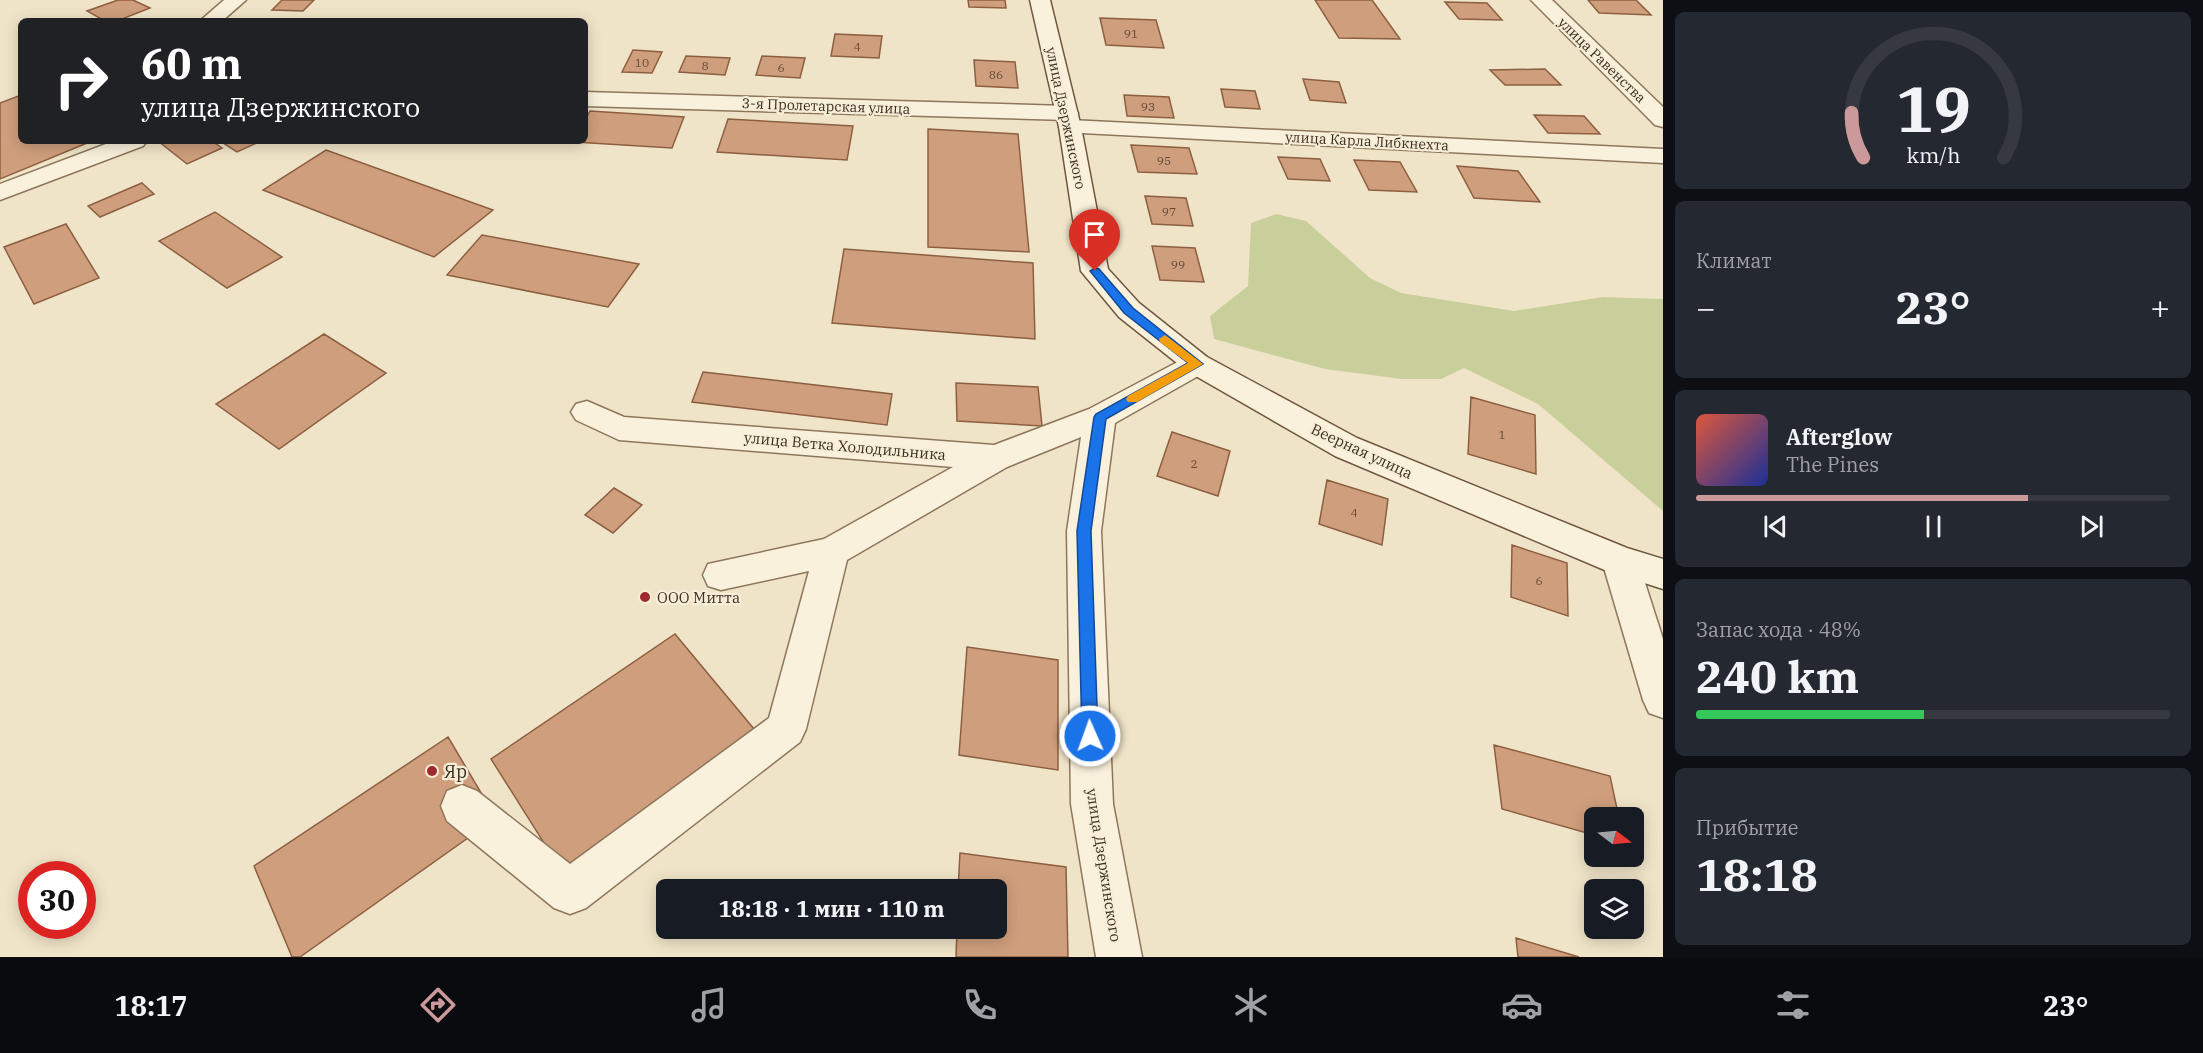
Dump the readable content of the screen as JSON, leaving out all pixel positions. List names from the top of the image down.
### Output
{
  "streets": {
    "street": [
      "улица Равенства",
      "3-я Пролетарская улица",
      "улица Дзержинского",
      "улица Карла Либкнехта",
      "улица Ветка Холодильника",
      "Веерная улица"
    ]
  },
  "crossings": [
    ["3-я Пролетарская улица", "улица Дзержинского"],
    ["3-я Пролетарская улица", "улица Карла Либкнехта"],
    ["улица Дзержинского", "улица Карла Либкнехта"],
    ["улица Дзержинского", "улица Ветка Холодильника"],
    ["улица Дзержинского", "Веерная улица"]
  ],
  "places": ["ООО Митта", "Яр"],
  "house_numbers": [
    "91",
    "4",
    "10",
    "8",
    "6",
    "86",
    "93",
    "95",
    "97",
    "99",
    "1",
    "2",
    "4",
    "6"
  ],
  "north": "right",
  "page": {
    "turn": ["60 m", "улица Дзержинского"],
    "tile": [
      "Климат",
      ["Запас хода · 48%", "240 km"],
      ["Прибытие", "18:18"]
    ],
    "heat": ["−", "23°", "+"],
    "song": ["Afterglow", "The Pines"],
    "limit": "30",
    "trip": "18:18 · 1 мин · 110 m",
    "tabs": ["18:17", "23°"],
    "gauge": ["19", "km/h"]
  }
}
